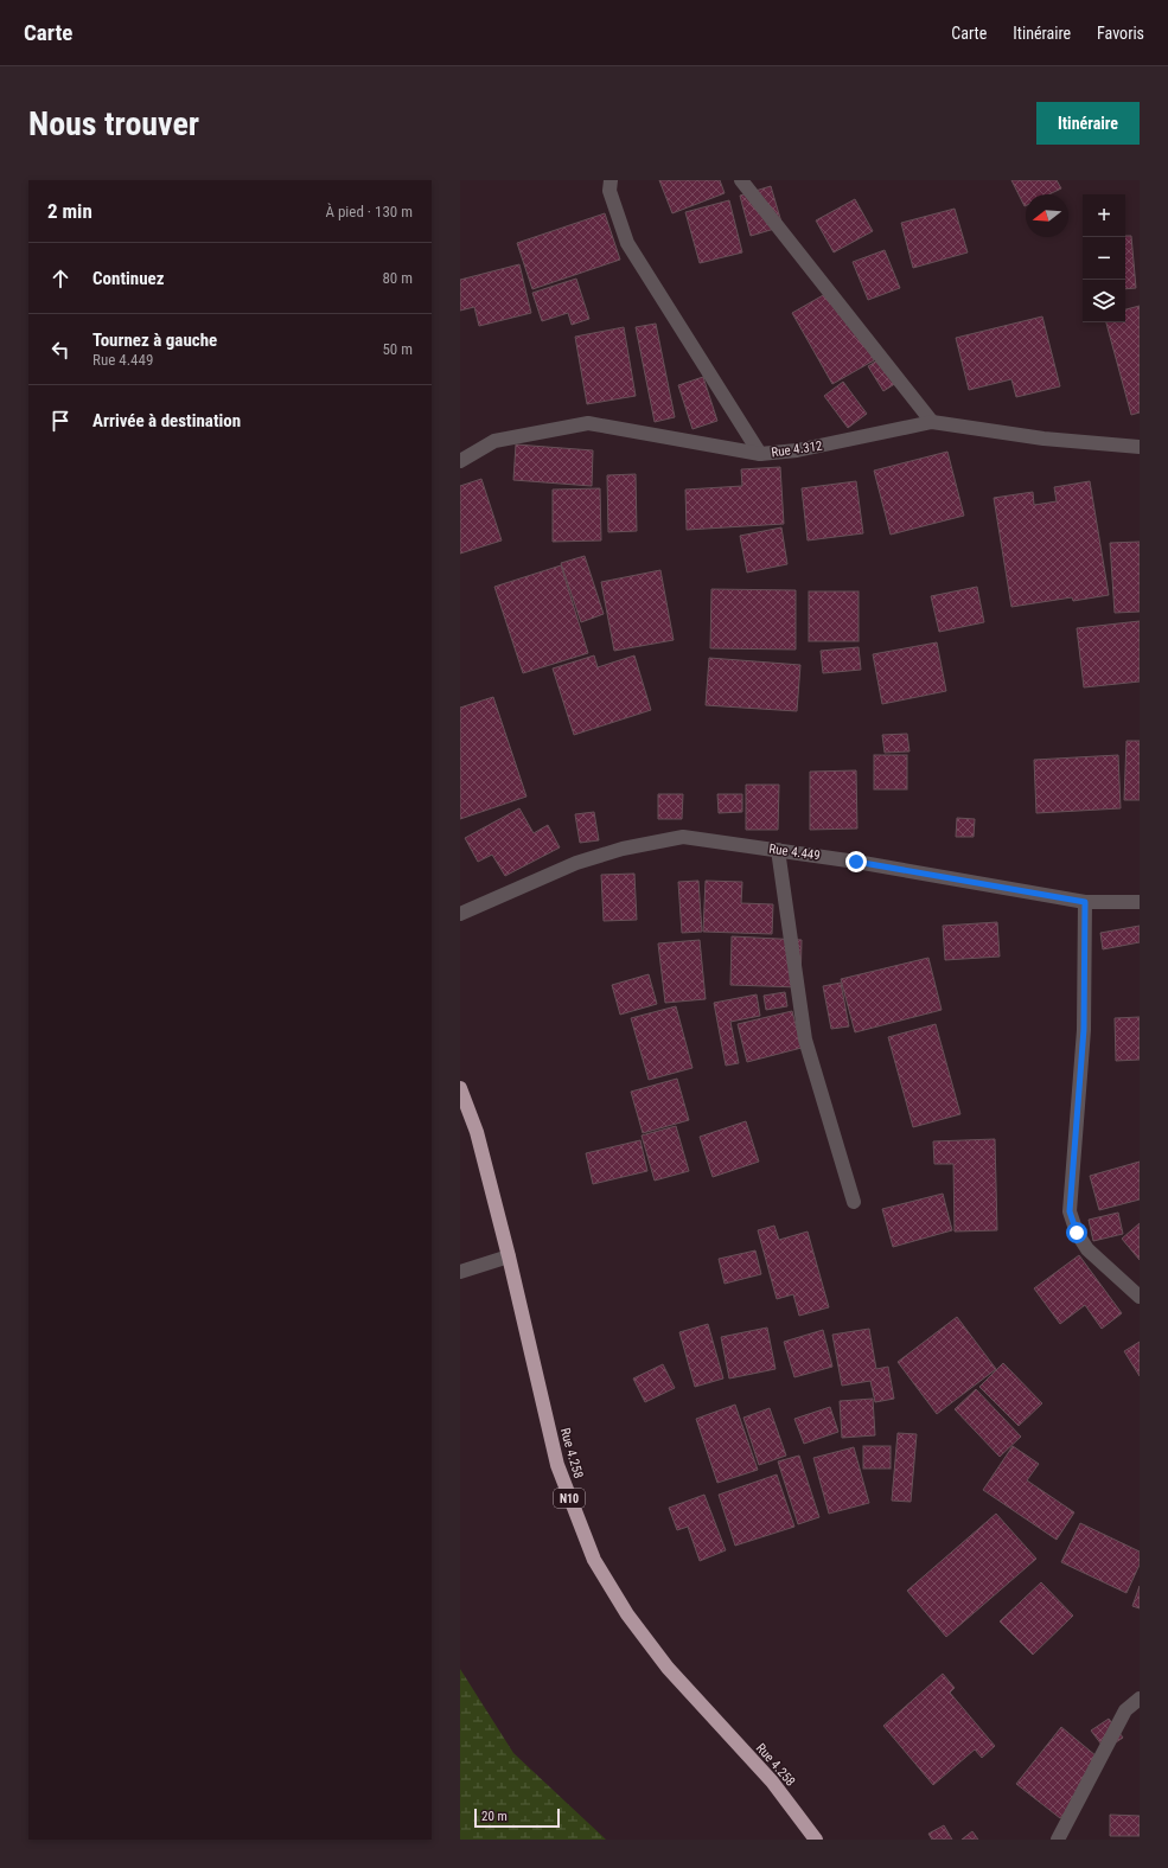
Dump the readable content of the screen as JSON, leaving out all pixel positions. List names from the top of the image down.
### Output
{
  "streets": {
    "highway": ["Rue 4.258", "N10"],
    "street": ["Rue 4.312", "Rue 4.449"]
  },
  "scale_bar": "20 m",
  "north": "left",
  "page": {
    "header": "Carte",
    "nav": ["Carte", "Itinéraire", "Favoris"],
    "buttons": "Itinéraire",
    "title": "Nous trouver",
    "heading": ["2 min", "À pied · 130 m"],
    "map_buttons": ["+", "−"],
    "list": [
      ["Continuez", "80 m"],
      ["Tournez à gauche", "Rue 4.449", "50 m"],
      "Arrivée à destination"
    ],
    "scale": "20 m"
  }
}
